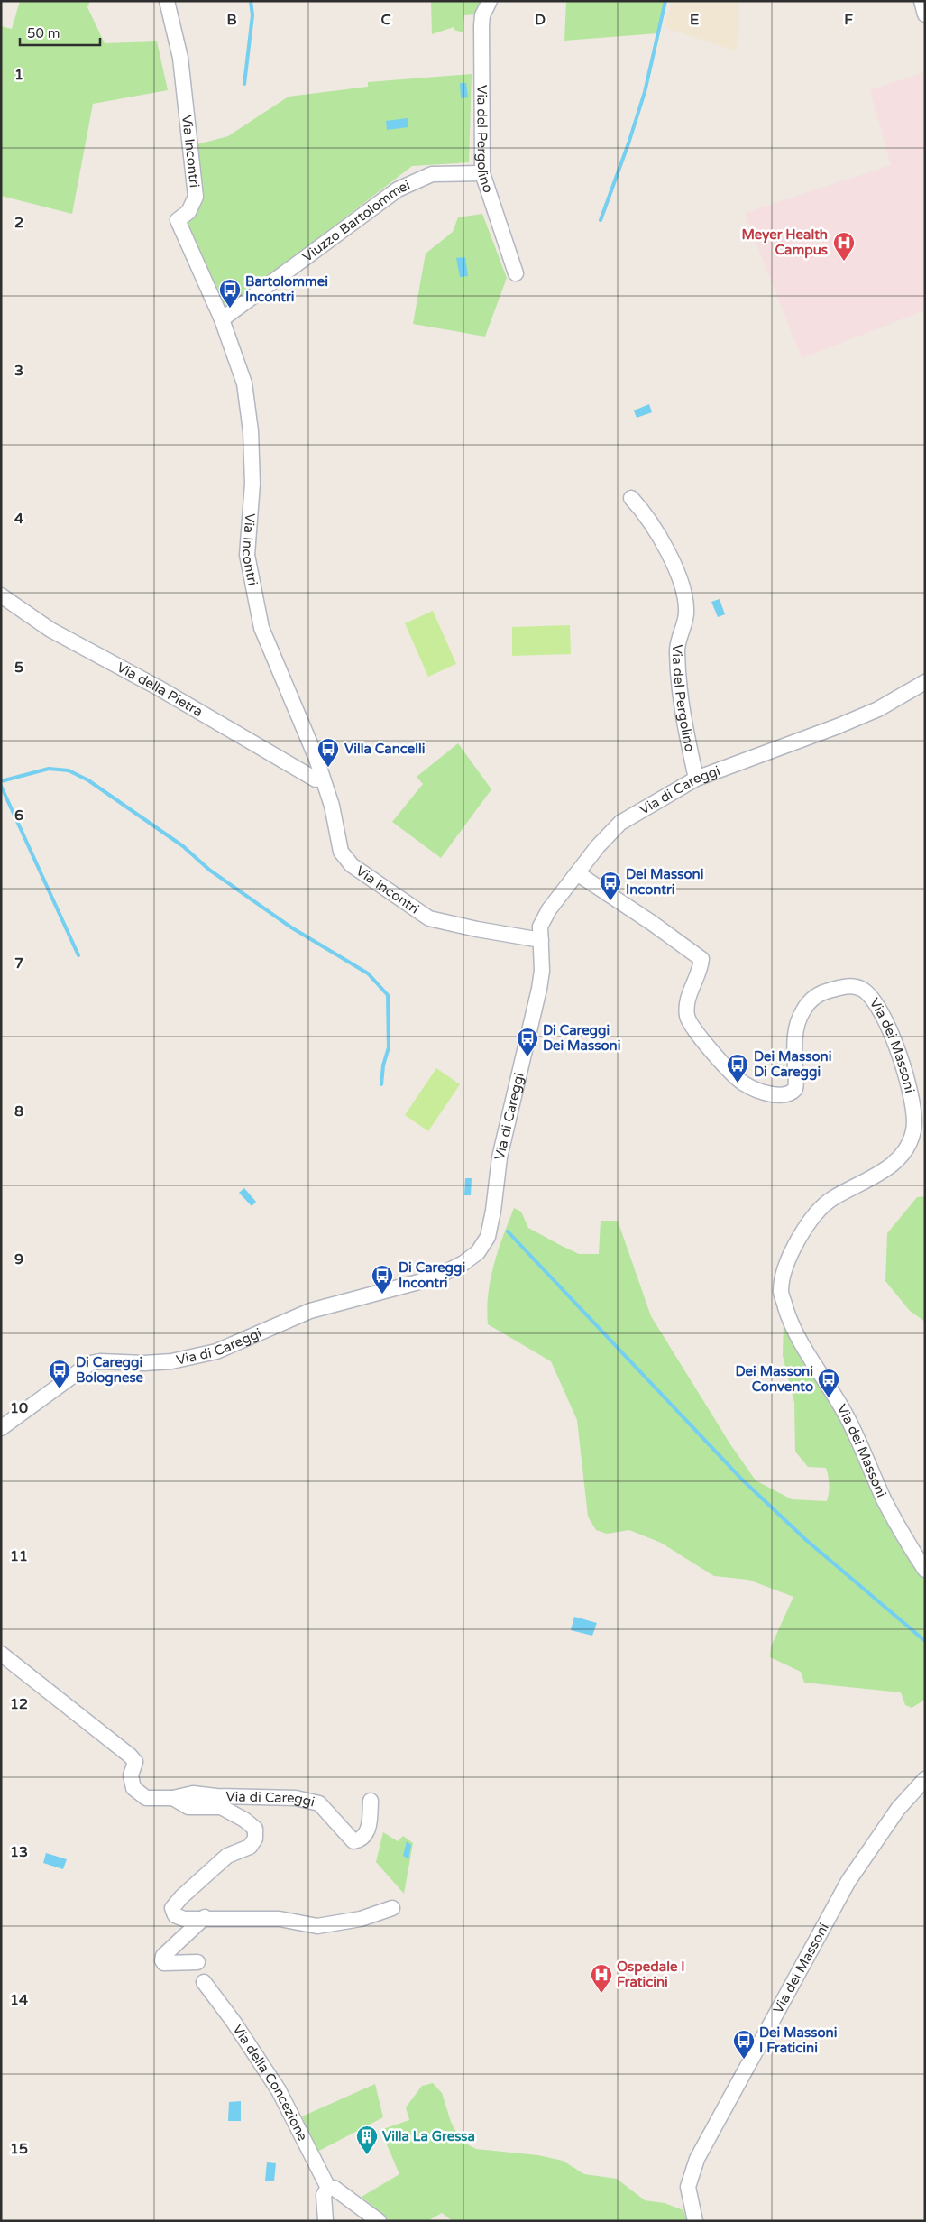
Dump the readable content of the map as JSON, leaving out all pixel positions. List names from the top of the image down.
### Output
{
  "streets": {
    "street": [
      "Via del Pergolino",
      "Via Incontri",
      "Viuzzo Bartolommei",
      "Via della Pietra",
      "Via di Careggi",
      "Via dei Massoni",
      "Via della Concezione"
    ]
  },
  "crossings": [
    ["Via del Pergolino", "Viuzzo Bartolommei"],
    ["Via del Pergolino", "Via di Careggi"],
    ["Via Incontri", "Viuzzo Bartolommei"],
    ["Via Incontri", "Via della Pietra"],
    ["Via Incontri", "Via di Careggi"],
    ["Via di Careggi", "Via dei Massoni"]
  ],
  "places": {
    "hospital": ["Meyer Health Campus", "Ospedale I Fraticini"],
    "bus stop": [
      "Bartolommei Incontri",
      "Villa Cancelli",
      "Dei Massoni Incontri",
      "Di Careggi Dei Massoni",
      "Dei Massoni Di Careggi",
      "Di Careggi Incontri",
      "Di Careggi Bolognese",
      "Dei Massoni Convento",
      "Dei Massoni I Fraticini"
    ],
    "building": ["Villa La Gressa"]
  },
  "scale_bar": "50 m",
  "grid": {
    "columns": [
      "B",
      "C",
      "D",
      "E",
      "F"
    ],
    "rows": [
      "1",
      "2",
      "3",
      "4",
      "5",
      "6",
      "7",
      "8",
      "9",
      "10",
      "11",
      "12",
      "13",
      "14",
      "15"
    ]
  }
}
